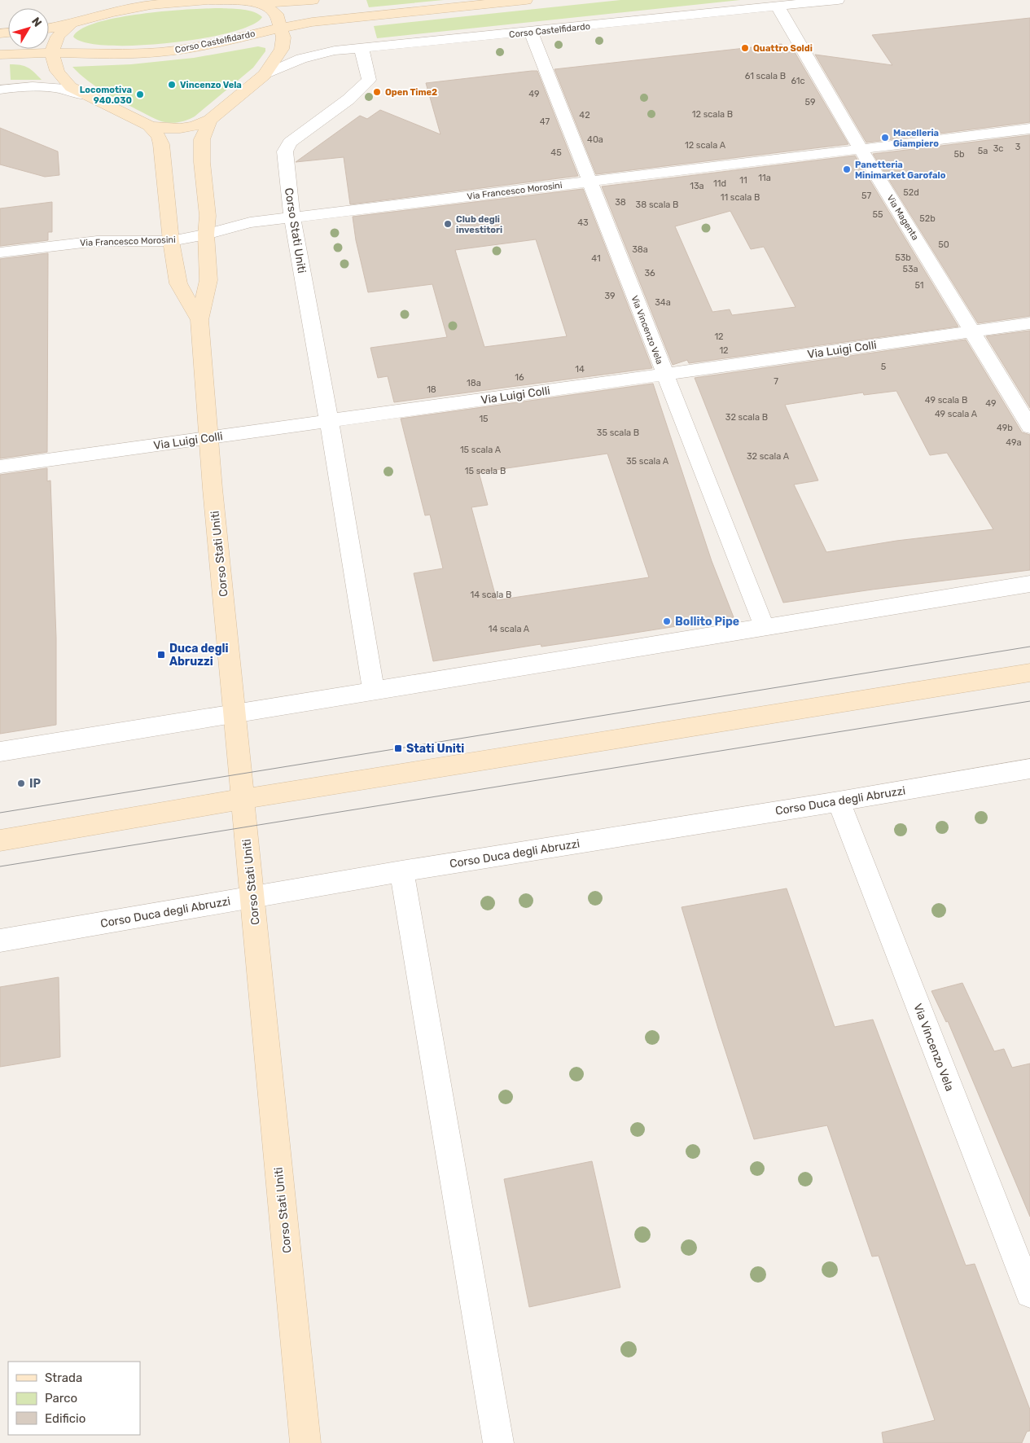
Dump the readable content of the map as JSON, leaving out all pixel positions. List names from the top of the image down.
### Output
{
  "streets": {
    "main road": ["Corso Castelfidardo", "Corso Stati Uniti"],
    "street": [
      "Via Francesco Morosini",
      "Via Magenta",
      "Via Vincenzo Vela",
      "Via Luigi Colli",
      "Corso Duca degli Abruzzi"
    ]
  },
  "crossings": [
    ["Corso Castelfidardo", "Via Magenta"],
    ["Corso Castelfidardo", "Corso Stati Uniti"],
    ["Corso Castelfidardo", "Via Vincenzo Vela"],
    ["Via Francesco Morosini", "Via Magenta"],
    ["Via Francesco Morosini", "Corso Stati Uniti"],
    ["Via Francesco Morosini", "Via Vincenzo Vela"],
    ["Via Magenta", "Via Luigi Colli"],
    ["Corso Stati Uniti", "Via Luigi Colli"],
    ["Corso Stati Uniti", "Corso Duca degli Abruzzi"],
    ["Via Vincenzo Vela", "Via Luigi Colli"],
    ["Via Vincenzo Vela", "Corso Duca degli Abruzzi"]
  ],
  "places": {
    "other": [
      "Quattro Soldi",
      "Vincenzo Vela",
      "Open Time2",
      "Locomotiva 940.030",
      "Macelleria Giampiero",
      "Panetteria Minimarket Garofalo",
      "Club degli investitori",
      "Bollito Pipe",
      "IP"
    ],
    "transit": ["Duca degli Abruzzi", "Stati Uniti"]
  },
  "house_numbers": [
    "61 scala B",
    "61c",
    "49",
    "59",
    "12 scala B",
    "42",
    "47",
    "40a",
    "12 scala A",
    "3",
    "3c",
    "5a",
    "45",
    "5b",
    "11a",
    "11",
    "11d",
    "13a",
    "52d",
    "57",
    "11 scala B",
    "38",
    "38 scala B",
    "55",
    "52b",
    "43",
    "50",
    "38a",
    "53b",
    "41",
    "53a",
    "36",
    "51",
    "39",
    "34a",
    "12",
    "12",
    "5",
    "14",
    "16",
    "7",
    "18a",
    "18",
    "49 scala B",
    "49",
    "49 scala A",
    "32 scala B",
    "15",
    "49b",
    "35 scala B",
    "49a",
    "15 scala A",
    "32 scala A",
    "35 scala A",
    "15 scala B",
    "14 scala B",
    "14 scala A"
  ],
  "legend": ["Strada", "Parco", "Edificio"],
  "north": "top right"
}
